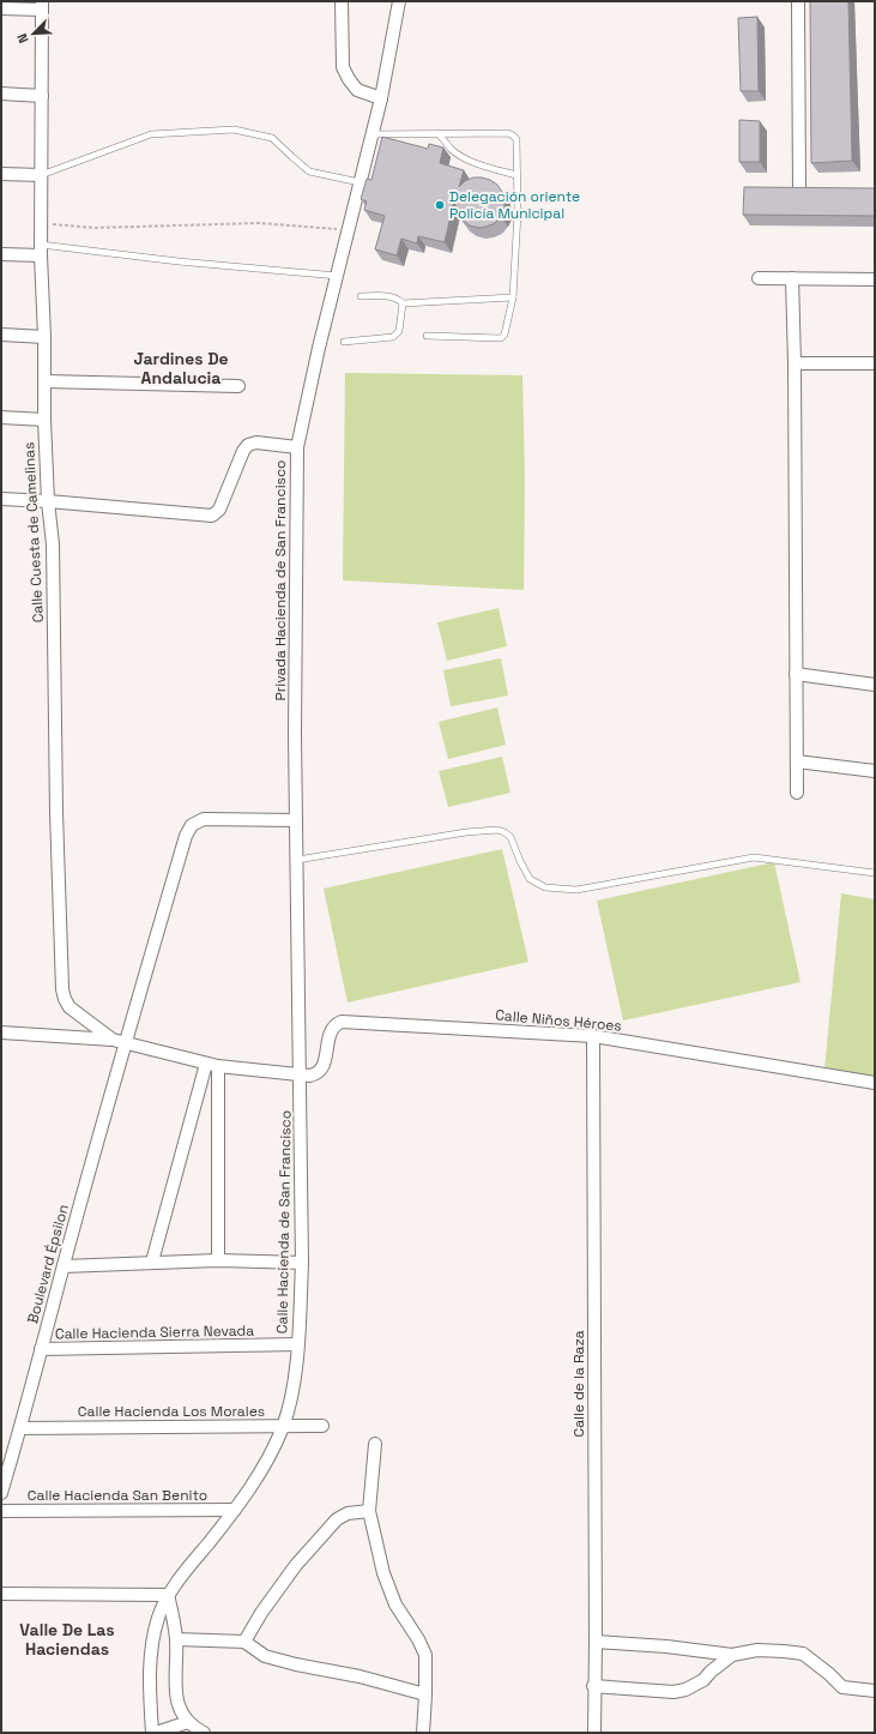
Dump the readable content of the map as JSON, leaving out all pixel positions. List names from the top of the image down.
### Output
{
  "streets": {
    "street": [
      "Calle Cuesta de Camelinas",
      "Privada Hacienda de San Francisco",
      "Calle Niños Héroes",
      "Calle Hacienda de San Francisco",
      "Boulevard Épsilon",
      "Calle Hacienda Sierra Nevada",
      "Calle de la Raza",
      "Calle Hacienda Los Morales",
      "Calle Hacienda San Benito"
    ]
  },
  "crossings": [
    ["Privada Hacienda de San Francisco", "Calle Niños Héroes"],
    ["Privada Hacienda de San Francisco", "Calle Hacienda de San Francisco"],
    ["Privada Hacienda de San Francisco", "Boulevard Épsilon"],
    ["Calle Niños Héroes", "Calle Hacienda de San Francisco"],
    ["Calle Niños Héroes", "Calle de la Raza"],
    ["Calle Hacienda de San Francisco", "Calle Hacienda Sierra Nevada"],
    ["Calle Hacienda de San Francisco", "Calle Hacienda Los Morales"],
    ["Calle Hacienda de San Francisco", "Calle Hacienda San Benito"],
    ["Boulevard Épsilon", "Calle Hacienda Sierra Nevada"],
    ["Boulevard Épsilon", "Calle Hacienda Los Morales"]
  ],
  "districts": ["Jardines De Andalucia", "Valle De Las Haciendas"],
  "places": ["Delegación oriente Policía Municipal"],
  "north": "bottom left"
}
